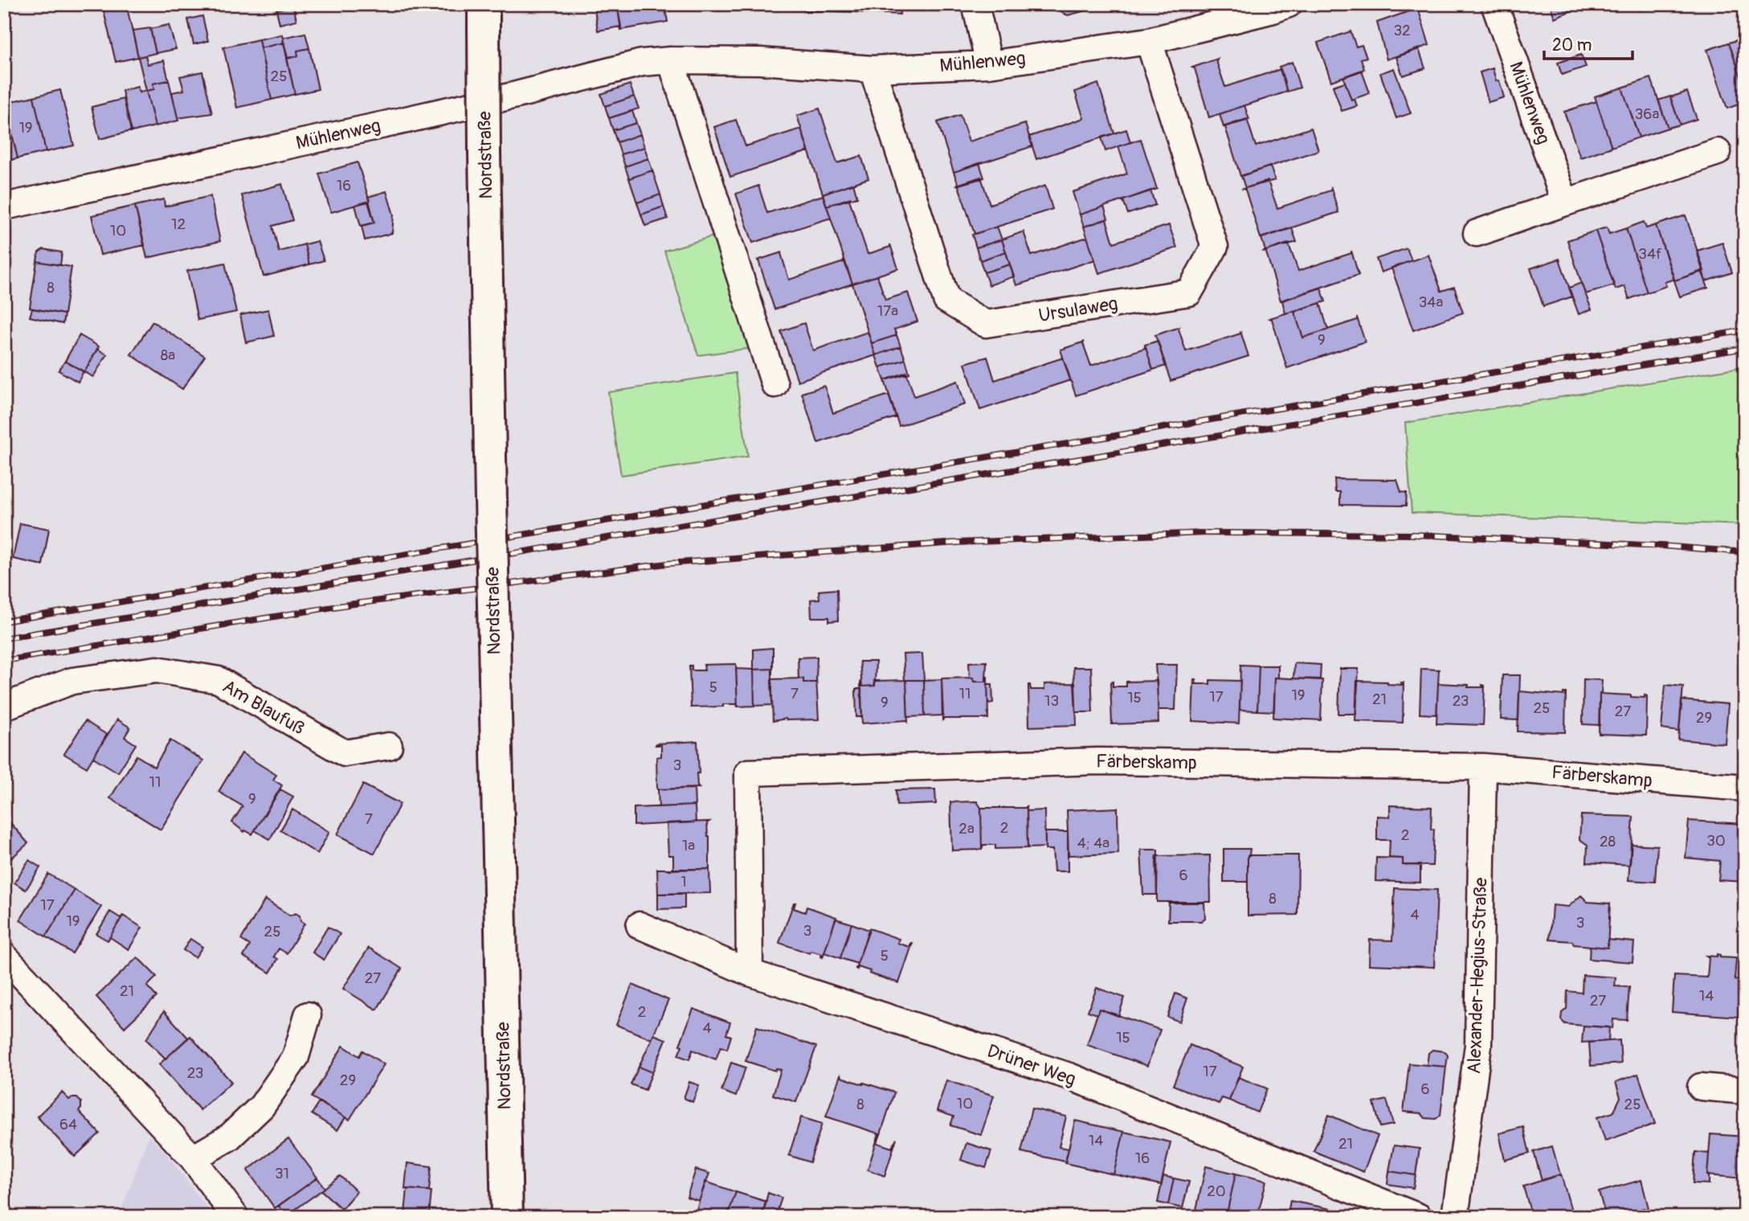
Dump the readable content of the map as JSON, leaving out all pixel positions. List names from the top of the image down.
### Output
{
  "streets": {
    "street": [
      "Mühlenweg",
      "Nordstraße",
      "Ursulaweg",
      "Am Blaufuß",
      "Färberskamp",
      "Alexander-Hegius-Straße",
      "Drüner Weg"
    ]
  },
  "crossings": [
    ["Mühlenweg", "Ursulaweg"],
    ["Färberskamp", "Alexander-Hegius-Straße"],
    ["Färberskamp", "Drüner Weg"]
  ],
  "house_numbers": [
    "32",
    "25",
    "36a",
    "19",
    "16",
    "12",
    "10",
    "34f",
    "8",
    "34a",
    "17a",
    "9",
    "8a",
    "5",
    "7",
    "11",
    "19",
    "17",
    "15",
    "21",
    "13",
    "23",
    "9",
    "25",
    "27",
    "29",
    "3",
    "11",
    "9",
    "7",
    "2",
    "2a",
    "2",
    "30",
    "28",
    "4; 4a",
    "1a",
    "6",
    "1",
    "8",
    "17",
    "4",
    "19",
    "3",
    "3",
    "25",
    "5",
    "27",
    "21",
    "14",
    "27",
    "2",
    "4",
    "15",
    "17",
    "23",
    "29",
    "6",
    "10",
    "8",
    "25",
    "64",
    "14",
    "21",
    "16",
    "31",
    "20"
  ],
  "scale_bar": "20 m"
}
